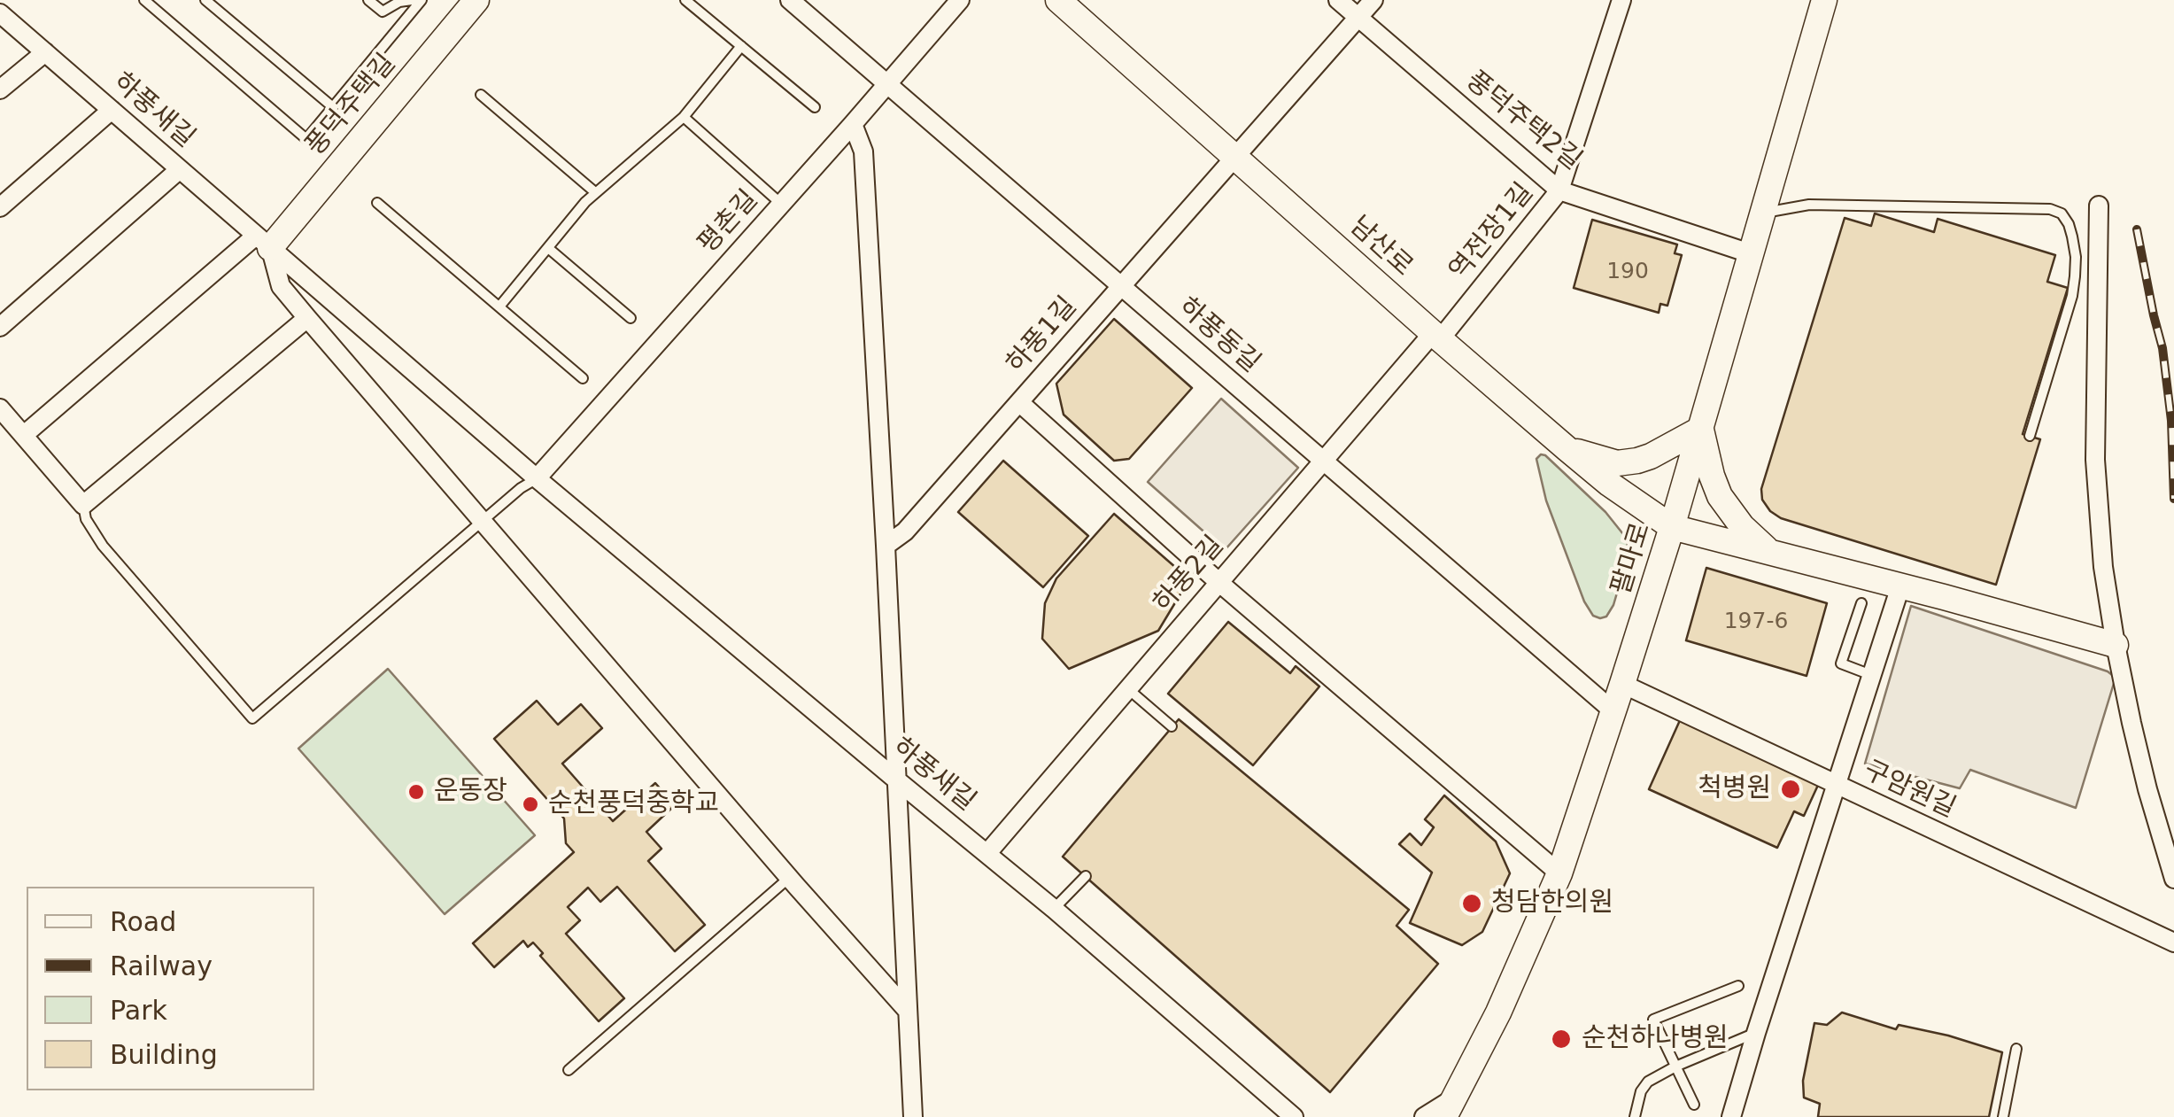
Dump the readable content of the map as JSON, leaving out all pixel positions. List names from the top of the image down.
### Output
{
  "streets": {
    "street": [
      "풍덕주택길",
      "하풍새길",
      "풍덕주택2길",
      "평촌길",
      "역전장1길",
      "남산로",
      "하풍1길",
      "하풍동길",
      "팔마로",
      "하풍2길",
      "구암원길"
    ]
  },
  "crossings": [
    ["풍덕주택길", "하풍새길"],
    ["하풍새길", "평촌길"],
    ["하풍새길", "하풍2길"],
    ["풍덕주택2길", "역전장1길"],
    ["풍덕주택2길", "하풍1길"],
    ["풍덕주택2길", "팔마로"],
    ["평촌길", "하풍동길"],
    ["역전장1길", "남산로"],
    ["역전장1길", "하풍2길"],
    ["남산로", "하풍1길"],
    ["남산로", "팔마로"],
    ["남산로", "하풍2길"],
    ["하풍1길", "하풍동길"],
    ["하풍동길", "팔마로"],
    ["하풍동길", "하풍2길"],
    ["팔마로", "구암원길"]
  ],
  "places": [
    "척병원",
    "운동장",
    "순천풍덕중학교",
    "청담한의원",
    "순천하나병원"
  ],
  "house_numbers": ["190", "197-6"],
  "legend": [
    "Road",
    "Railway",
    "Park",
    "Building"
  ]
}
